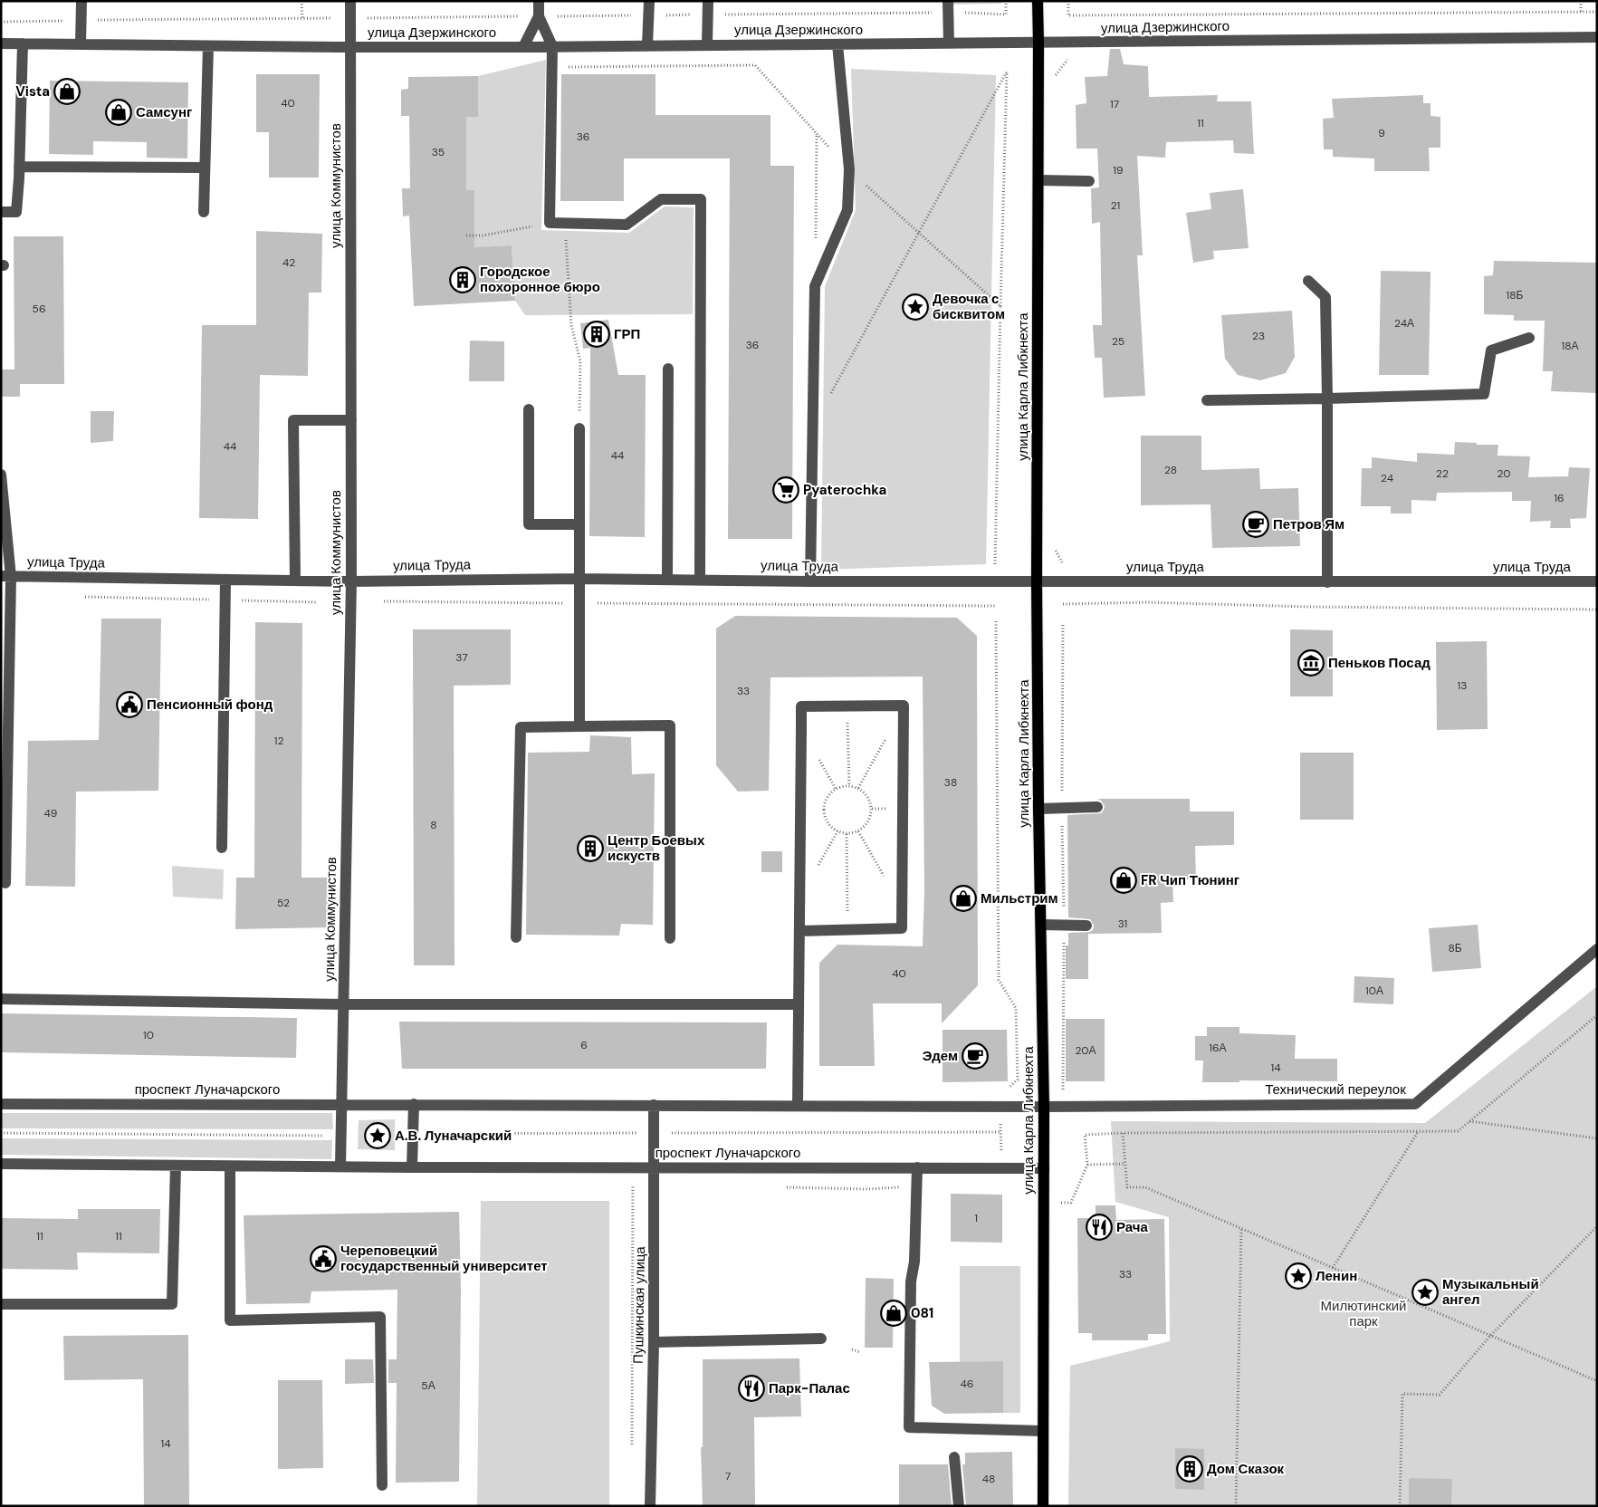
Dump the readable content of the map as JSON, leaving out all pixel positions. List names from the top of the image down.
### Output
{
  "streets": {
    "main road": ["улица Карла Либкнехта"],
    "street": [
      "улица Дзержинского",
      "улица Коммунистов",
      "улица Труда",
      "проспект Луначарского",
      "Технический переулок",
      "Пушкинская улица"
    ]
  },
  "crossings": [
    ["улица Дзержинского", "улица Коммунистов"],
    ["улица Дзержинского", "улица Карла Либкнехта"],
    ["улица Коммунистов", "улица Труда"],
    ["улица Коммунистов", "проспект Луначарского"],
    ["улица Карла Либкнехта", "улица Труда"],
    ["улица Карла Либкнехта", "проспект Луначарского"],
    ["улица Карла Либкнехта", "Технический переулок"],
    ["проспект Луначарского", "Технический переулок"],
    ["проспект Луначарского", "Пушкинская улица"]
  ],
  "parks": ["Милютинский парк"],
  "places": {
    "shop": [
      "Vista",
      "Самсунг",
      "FR Чип Тюнинг",
      "Мильстрим",
      "081"
    ],
    "building": [
      "Городское похоронное бюро",
      "ГРП",
      "Центр Боевых искуств",
      "Дом Сказок"
    ],
    "place": [
      "Девочка с бисквитом",
      "А.В. Луначарский",
      "Ленин",
      "Музыкальный ангел"
    ],
    "supermarket": ["Pyaterochka"],
    "cafe": ["Петров Ям", "Эдем"],
    "museum": ["Пеньков Посад"],
    "public building": ["Пенсионный фонд", "Череповецкий государственный университет"],
    "restaurant": ["Рача", "Парк-Палас"]
  },
  "house_numbers": [
    "40",
    "17",
    "11",
    "9",
    "36",
    "35",
    "19",
    "21",
    "42",
    "18Б",
    "56",
    "24А",
    "23",
    "25",
    "36",
    "18А",
    "44",
    "44",
    "28",
    "22",
    "20",
    "24",
    "16",
    "37",
    "13",
    "33",
    "12",
    "38",
    "49",
    "8",
    "52",
    "31",
    "8Б",
    "40",
    "10А",
    "10",
    "6",
    "16А",
    "20А",
    "14",
    "1",
    "11",
    "11",
    "33",
    "46",
    "5А",
    "14",
    "7",
    "48"
  ]
}
